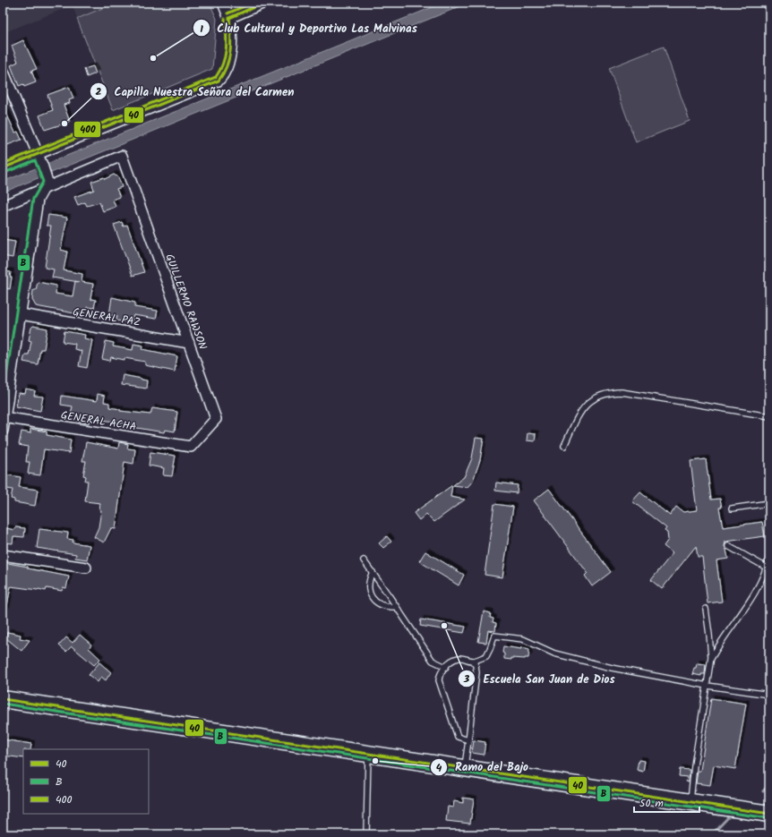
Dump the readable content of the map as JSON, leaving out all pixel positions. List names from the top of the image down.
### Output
{
  "streets": {
    "street": ["GUILLERMO RAWSON", "GENERAL PAZ", "GENERAL ACHA"]
  },
  "crossings": [
    ["GUILLERMO RAWSON", "GENERAL PAZ"],
    ["GUILLERMO RAWSON", "GENERAL ACHA"]
  ],
  "places": [
    "Club Cultural y Deportivo Las Malvinas",
    "Capilla Nuestra Señora del Carmen",
    "Escuela San Juan de Dios",
    "Ramo del Bajo"
  ],
  "lines": ["transit line 40", "transit line 400", "transit line B"],
  "legend": ["40", "B", "400"],
  "scale_bar": "50 m"
}
